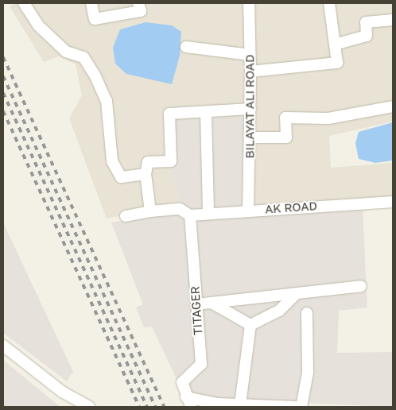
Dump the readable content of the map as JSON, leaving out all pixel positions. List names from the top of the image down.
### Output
{
  "streets": {
    "street": ["BILAYAT ALI ROAD", "AK ROAD", "TITAGER"]
  },
  "crossings": [
    ["BILAYAT ALI ROAD", "AK ROAD"],
    ["AK ROAD", "TITAGER"]
  ]
}
